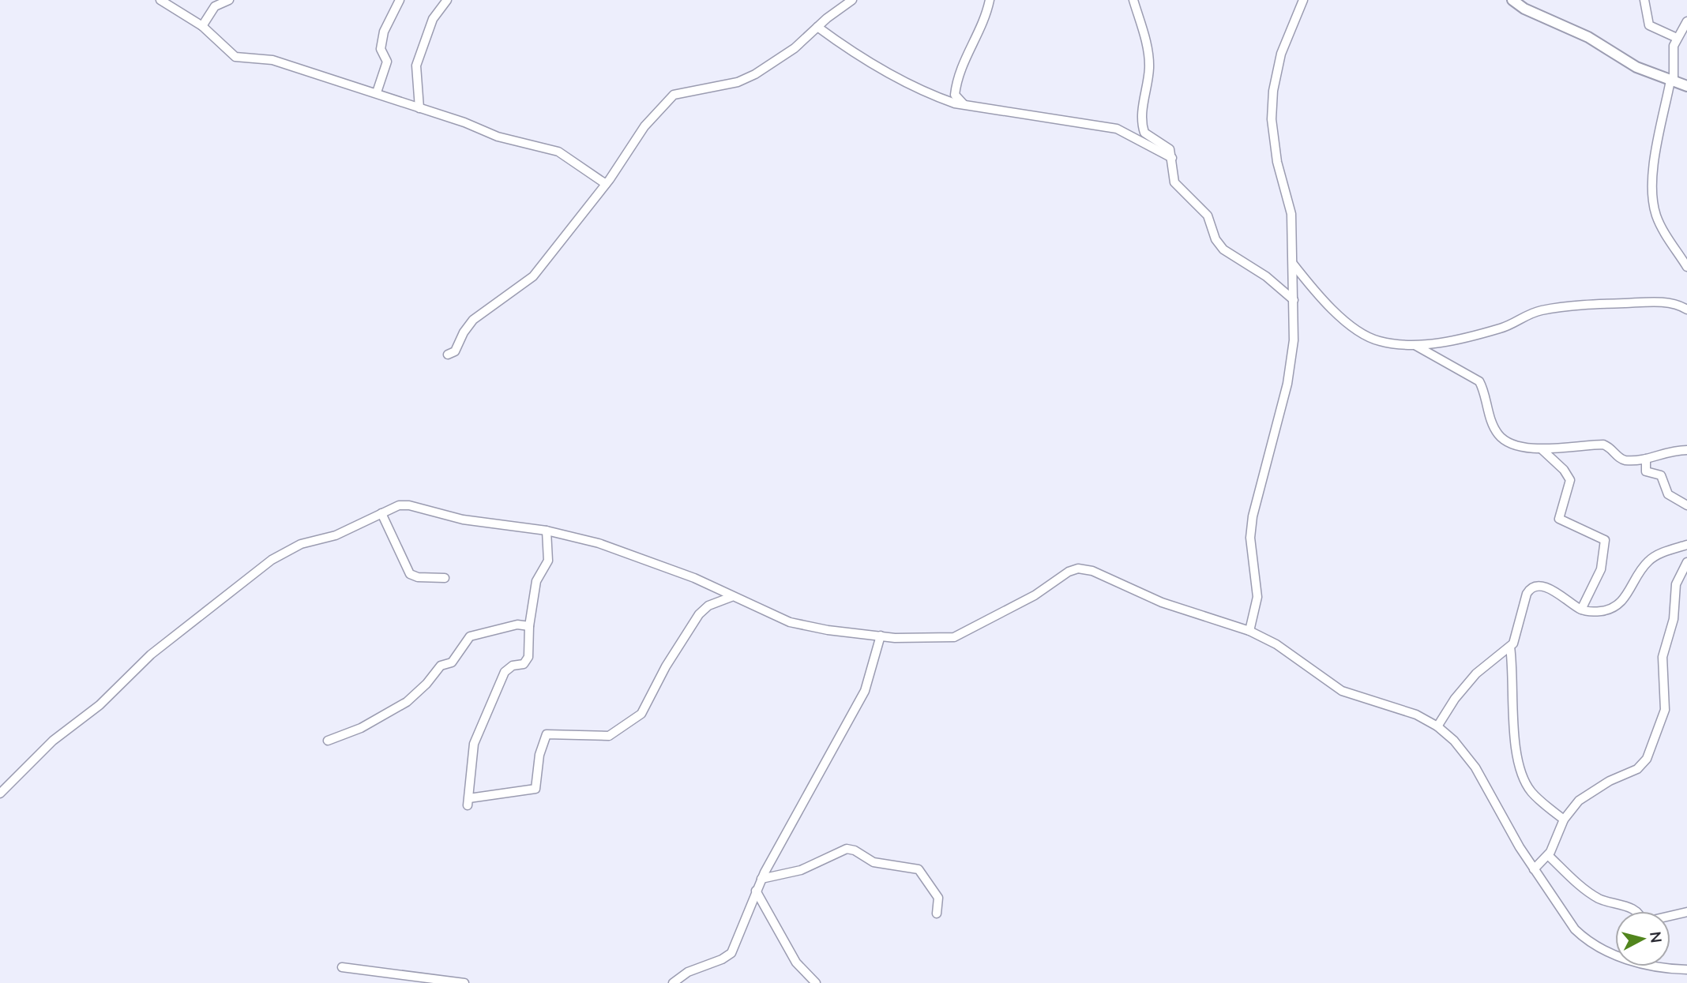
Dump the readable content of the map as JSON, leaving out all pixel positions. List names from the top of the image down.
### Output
{
  "north": "right"
}
